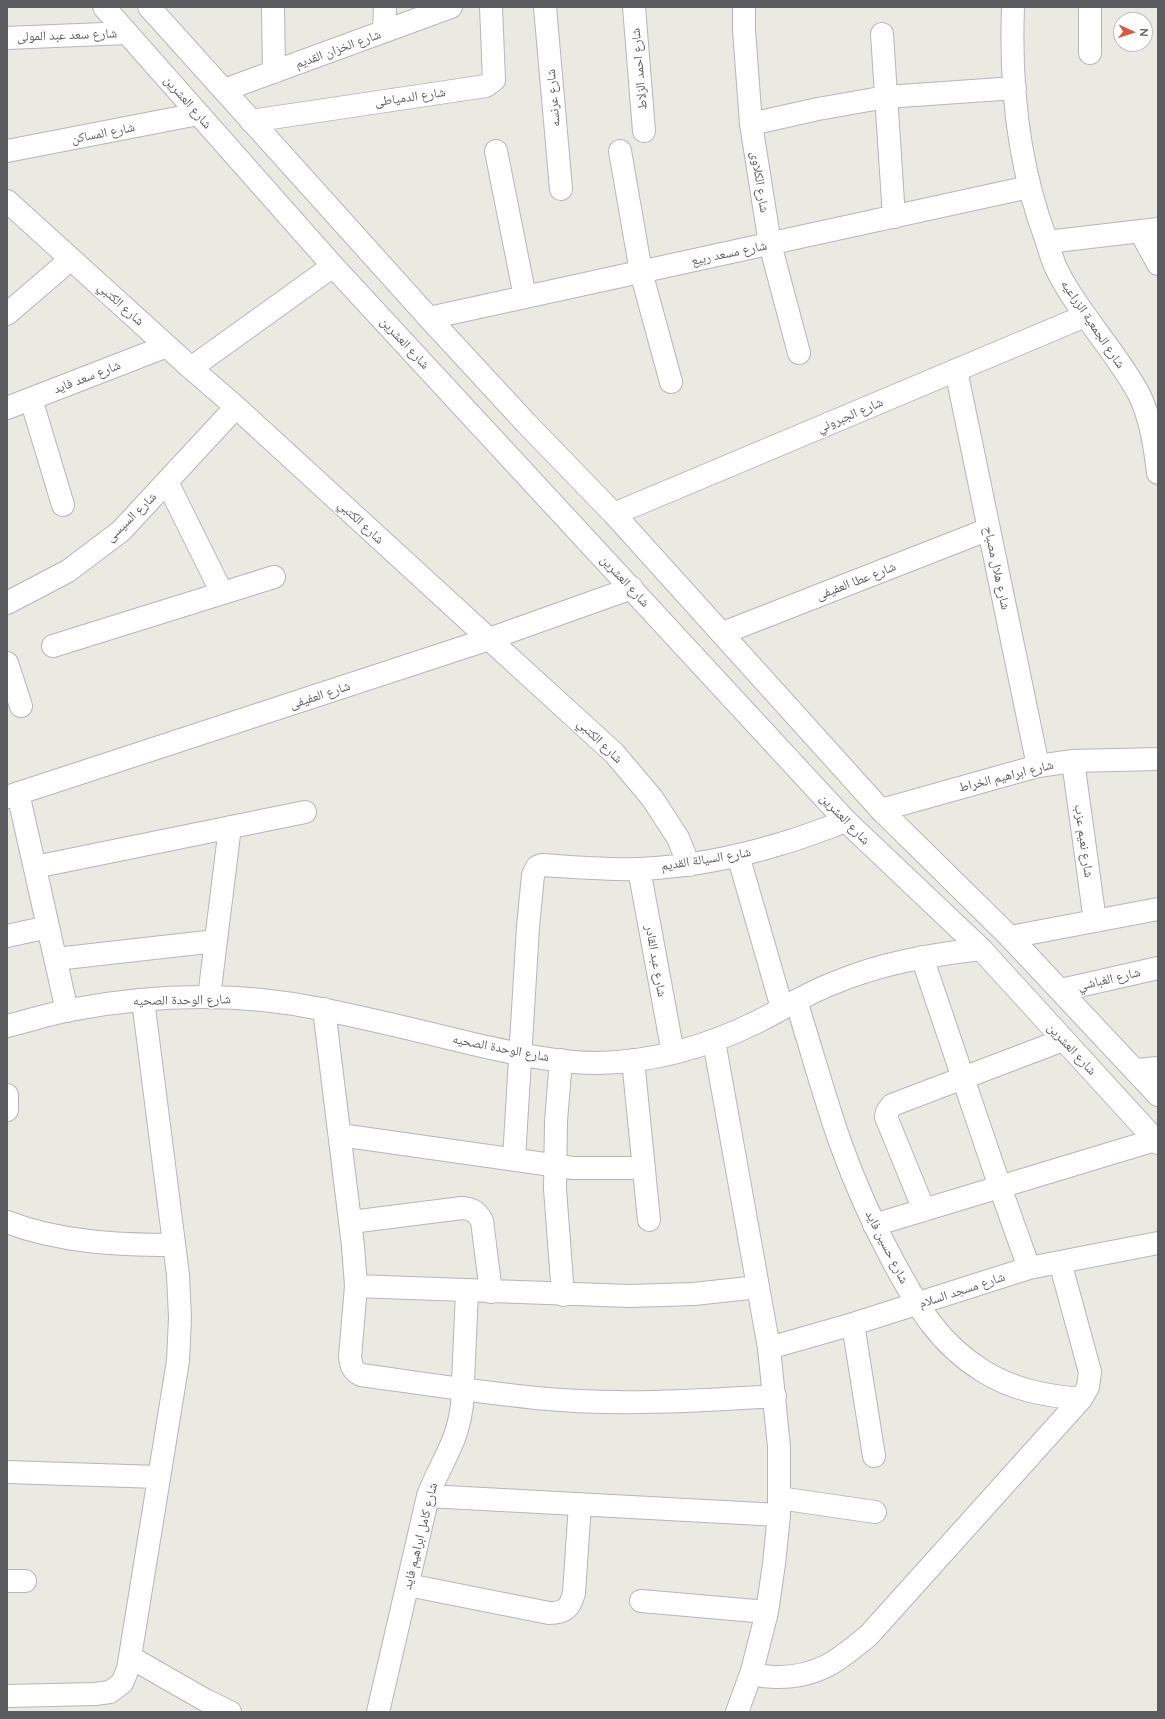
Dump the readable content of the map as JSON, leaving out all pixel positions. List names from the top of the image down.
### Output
{
  "streets": {
    "street": [
      "شارع سعد عبد المولى",
      "شارع الخزان القديم",
      "شارع احمد الزلاط",
      "شارع الدمياطى",
      "شارع عرنسه",
      "شارع العشرين",
      "شارع المساكن",
      "شارع الكلاوى",
      "شارع مسعد ربيع",
      "شارع الكتبي",
      "شارع الجمعية الزراعيه",
      "شارع سعد فايد",
      "شارع الجبروني",
      "شارع السيسى",
      "شارع هلال مصباح",
      "شارع عطا العفيفى",
      "شارع العفيفى",
      "شارع ابراهيم الخراط",
      "شارع نعيم عزب",
      "شارع السيالة القديم",
      "شارع عبد القادر",
      "شارع الغباشي",
      "شارع الوحدة الصحيه",
      "شارع حسين فايد",
      "شارع مسجد السلام",
      "شارع كامل ابراهيم فايد"
    ]
  },
  "crossings": [
    ["شارع سعد عبد المولى", "شارع العشرين"],
    ["شارع العشرين", "شارع المساكن"],
    ["شارع العشرين", "شارع العفيفى"],
    ["شارع العشرين", "شارع السيالة القديم"],
    ["شارع العشرين", "شارع الوحدة الصحيه"],
    ["شارع الكلاوى", "شارع مسعد ربيع"],
    ["شارع مسعد ربيع", "شارع الجمعية الزراعيه"],
    ["شارع الكتبي", "شارع سعد فايد"],
    ["شارع الكتبي", "شارع السيسى"],
    ["شارع الكتبي", "شارع العفيفى"],
    ["شارع الكتبي", "شارع السيالة القديم"],
    ["شارع الجمعية الزراعيه", "شارع الجبروني"],
    ["شارع الجبروني", "شارع هلال مصباح"],
    ["شارع هلال مصباح", "شارع عطا العفيفى"],
    ["شارع هلال مصباح", "شارع ابراهيم الخراط"],
    ["شارع ابراهيم الخراط", "شارع نعيم عزب"],
    ["شارع السيالة القديم", "شارع عبد القادر"],
    ["شارع السيالة القديم", "شارع الوحدة الصحيه"],
    ["شارع السيالة القديم", "شارع حسين فايد"],
    ["شارع عبد القادر", "شارع الوحدة الصحيه"],
    ["شارع الوحدة الصحيه", "شارع حسين فايد"],
    ["شارع حسين فايد", "شارع مسجد السلام"]
  ],
  "north": "right"
}
